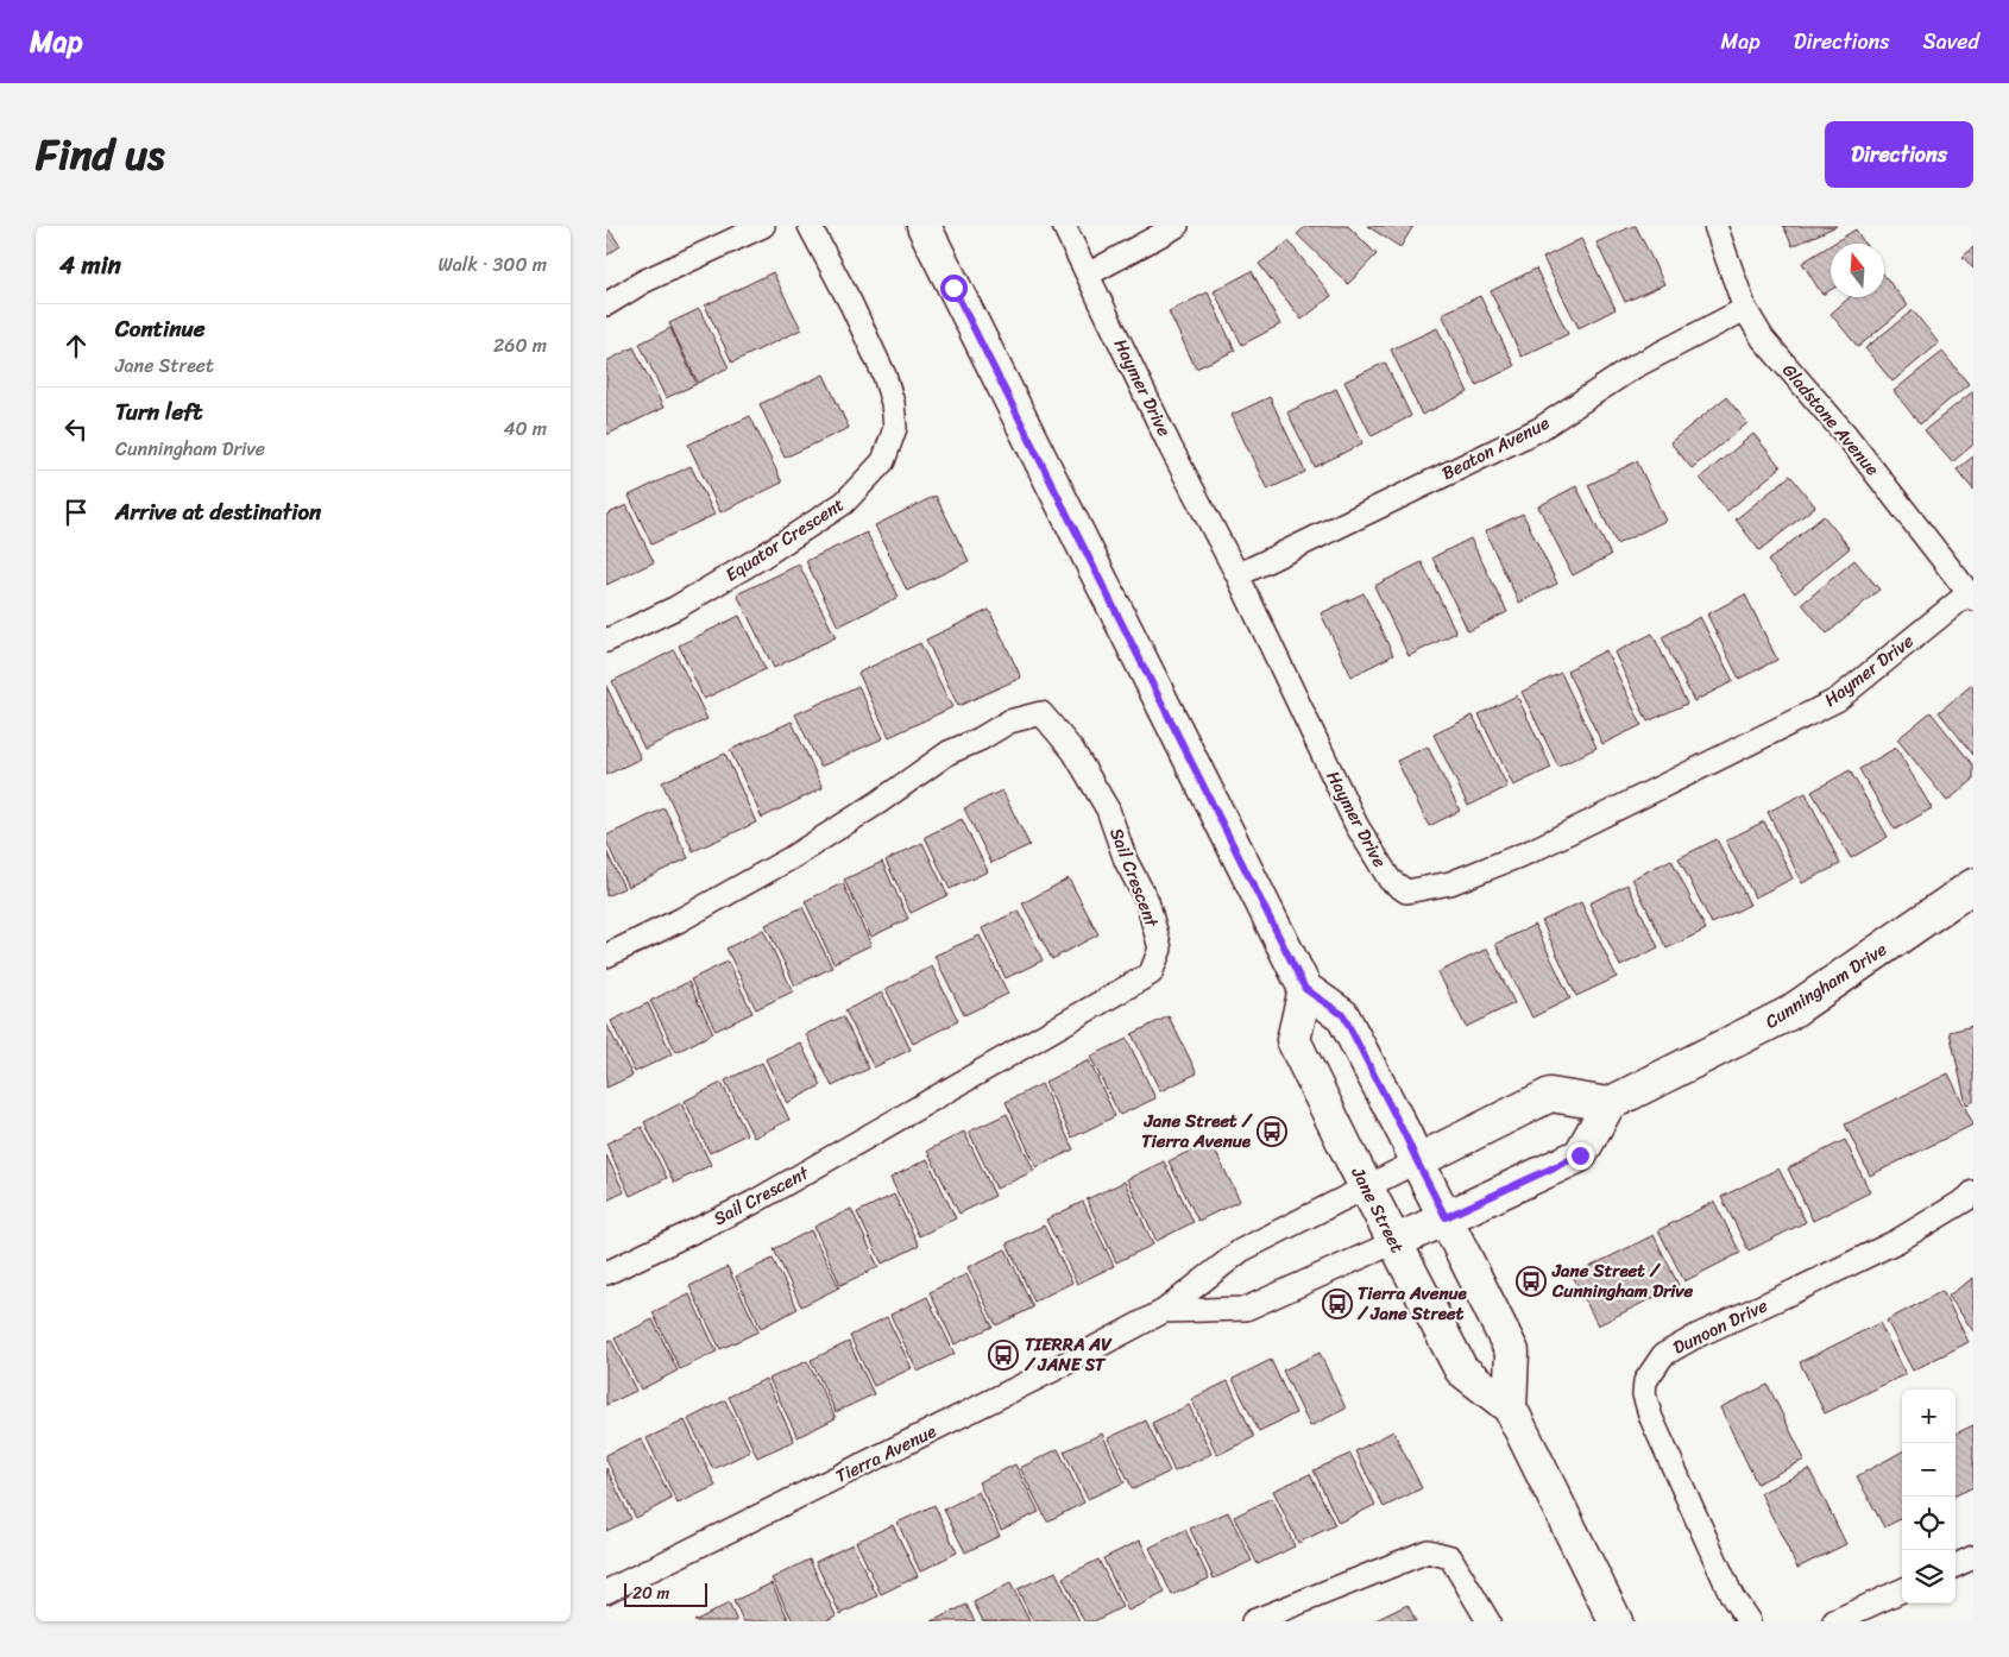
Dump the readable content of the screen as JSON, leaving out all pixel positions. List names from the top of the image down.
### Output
{
  "streets": {
    "main road": ["Cunningham Drive", "Jane Street"],
    "street": [
      "Haymer Drive",
      "Gladstone Avenue",
      "Beaton Avenue",
      "Equator Crescent",
      "Sail Crescent",
      "Dunoon Drive",
      "Tierra Avenue"
    ]
  },
  "crossings": [
    ["Haymer Drive", "Gladstone Avenue"],
    ["Haymer Drive", "Beaton Avenue"],
    ["Gladstone Avenue", "Beaton Avenue"],
    ["Jane Street", "Tierra Avenue"]
  ],
  "places": {
    "bus stop": [
      "Jane Street / Tierra Avenue",
      "Jane Street / Cunningham Drive",
      "Tierra Avenue / Jane Street",
      "TIERRA AV / JANE ST"
    ]
  },
  "scale_bar": "20 m",
  "north": "top",
  "page": {
    "header": "Map",
    "nav": ["Map", "Directions", "Saved"],
    "title": "Find us",
    "buttons": "Directions",
    "heading": ["4 min", "Walk · 300 m"],
    "list": [
      ["Continue", "Jane Street", "260 m"],
      ["Turn left", "Cunningham Drive", "40 m"],
      "Arrive at destination"
    ],
    "map_buttons": ["+", "−"],
    "scale": "20 m"
  }
}
